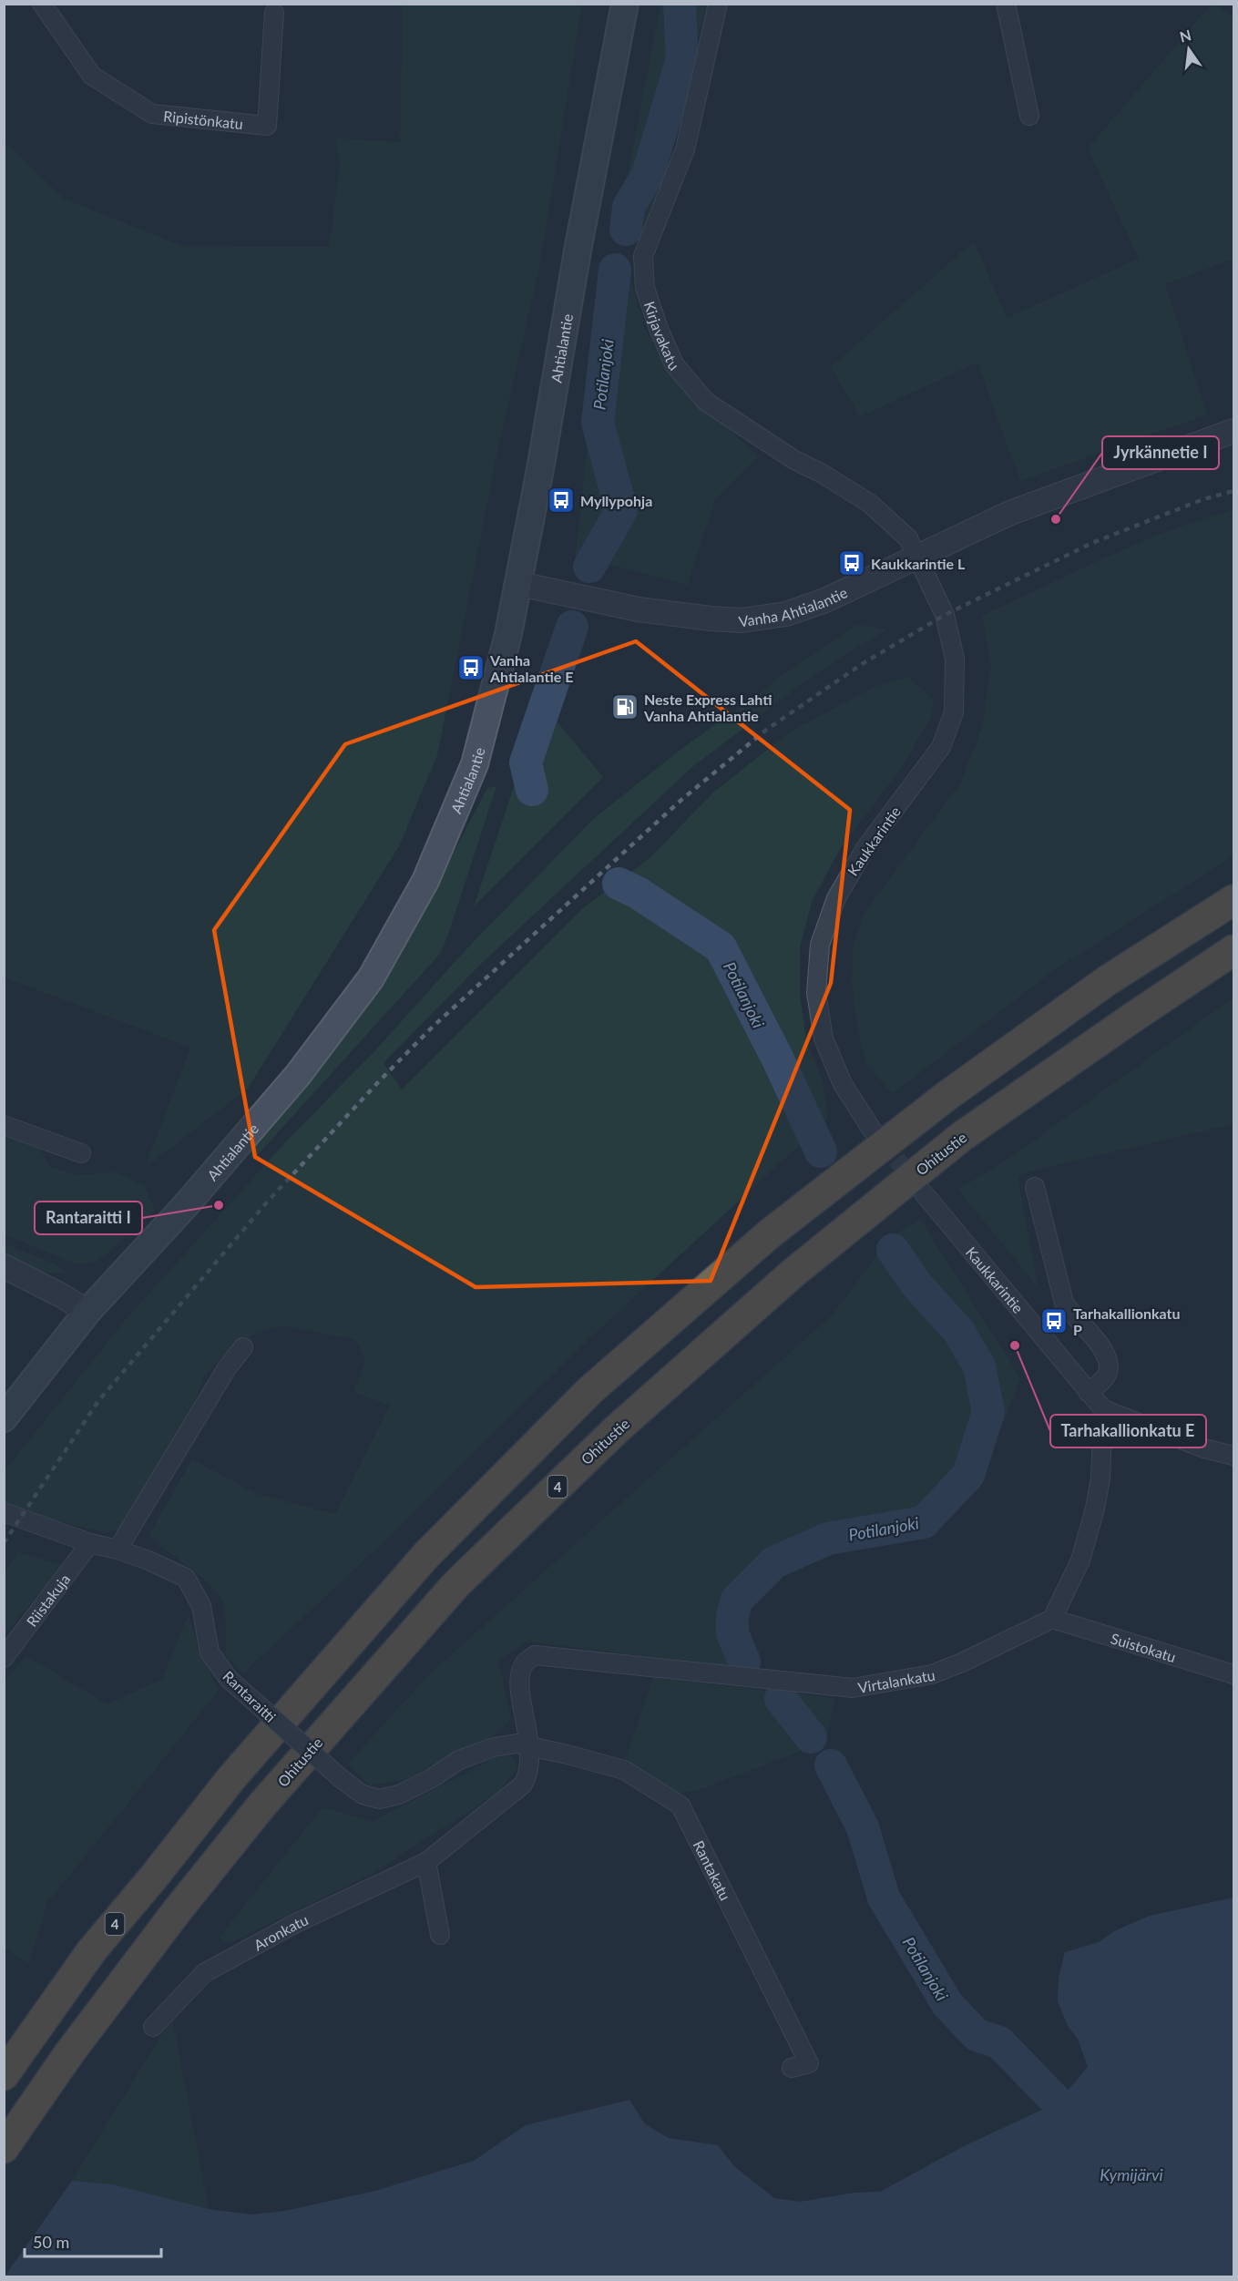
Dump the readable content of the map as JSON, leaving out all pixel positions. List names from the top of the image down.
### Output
{
  "streets": {
    "highway": ["Ohitustie", "4"],
    "main road": ["Ahtialantie"],
    "street": [
      "Ripistönkatu",
      "Kirjavakatu",
      "Vanha Ahtialantie",
      "Kaukkarintie",
      "Riistakuja",
      "Suistokatu",
      "Virtalankatu",
      "Rantaraitti",
      "Rantakatu",
      "Aronkatu"
    ]
  },
  "crossings": [
    ["Kirjavakatu", "Vanha Ahtialantie"],
    ["Kirjavakatu", "Kaukkarintie"],
    ["Ahtialantie", "Vanha Ahtialantie"],
    ["Vanha Ahtialantie", "Kaukkarintie"],
    ["Riistakuja", "Rantaraitti"],
    ["Suistokatu", "Virtalankatu"],
    ["Virtalankatu", "Aronkatu"],
    ["Rantaraitti", "Rantakatu"],
    ["Rantaraitti", "Aronkatu"],
    ["Rantakatu", "Aronkatu"]
  ],
  "water": ["Potilanjoki", "Kymijärvi"],
  "places": {
    "bus stop": [
      "Myllypohja",
      "Kaukkarintie L",
      "Vanha Ahtialantie E",
      "Tarhakallionkatu P"
    ],
    "other": ["Jyrkännetie I", "Rantaraitti I", "Tarhakallionkatu E"],
    "fuel station": ["Neste Express Lahti Vanha Ahtialantie"]
  },
  "scale_bar": "50 m",
  "north": "top"
}
